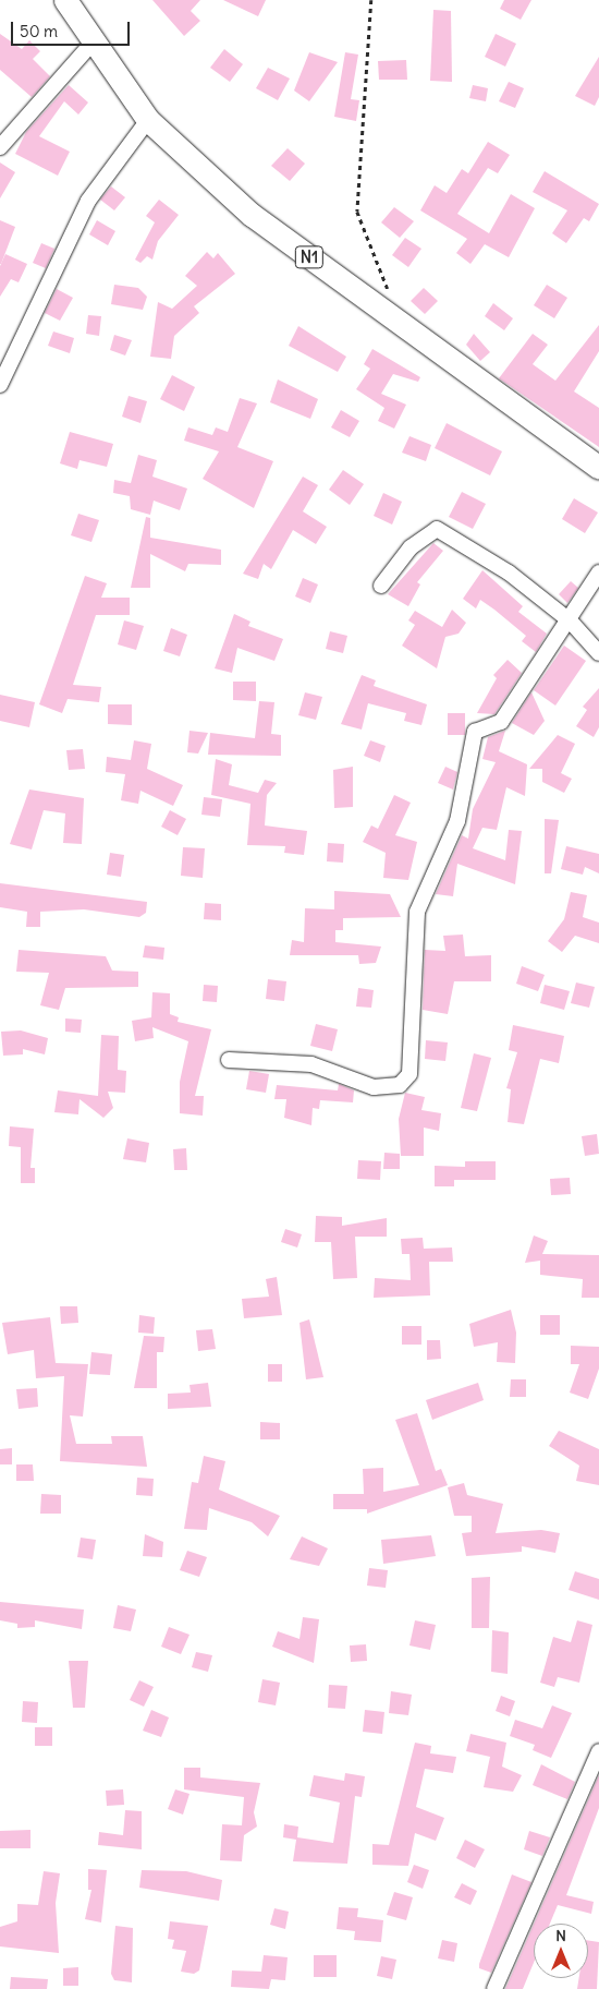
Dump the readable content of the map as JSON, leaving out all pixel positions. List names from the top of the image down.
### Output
{
  "streets": {
    "highway": ["N1"]
  },
  "scale_bar": "50 m",
  "north": "top"
}
